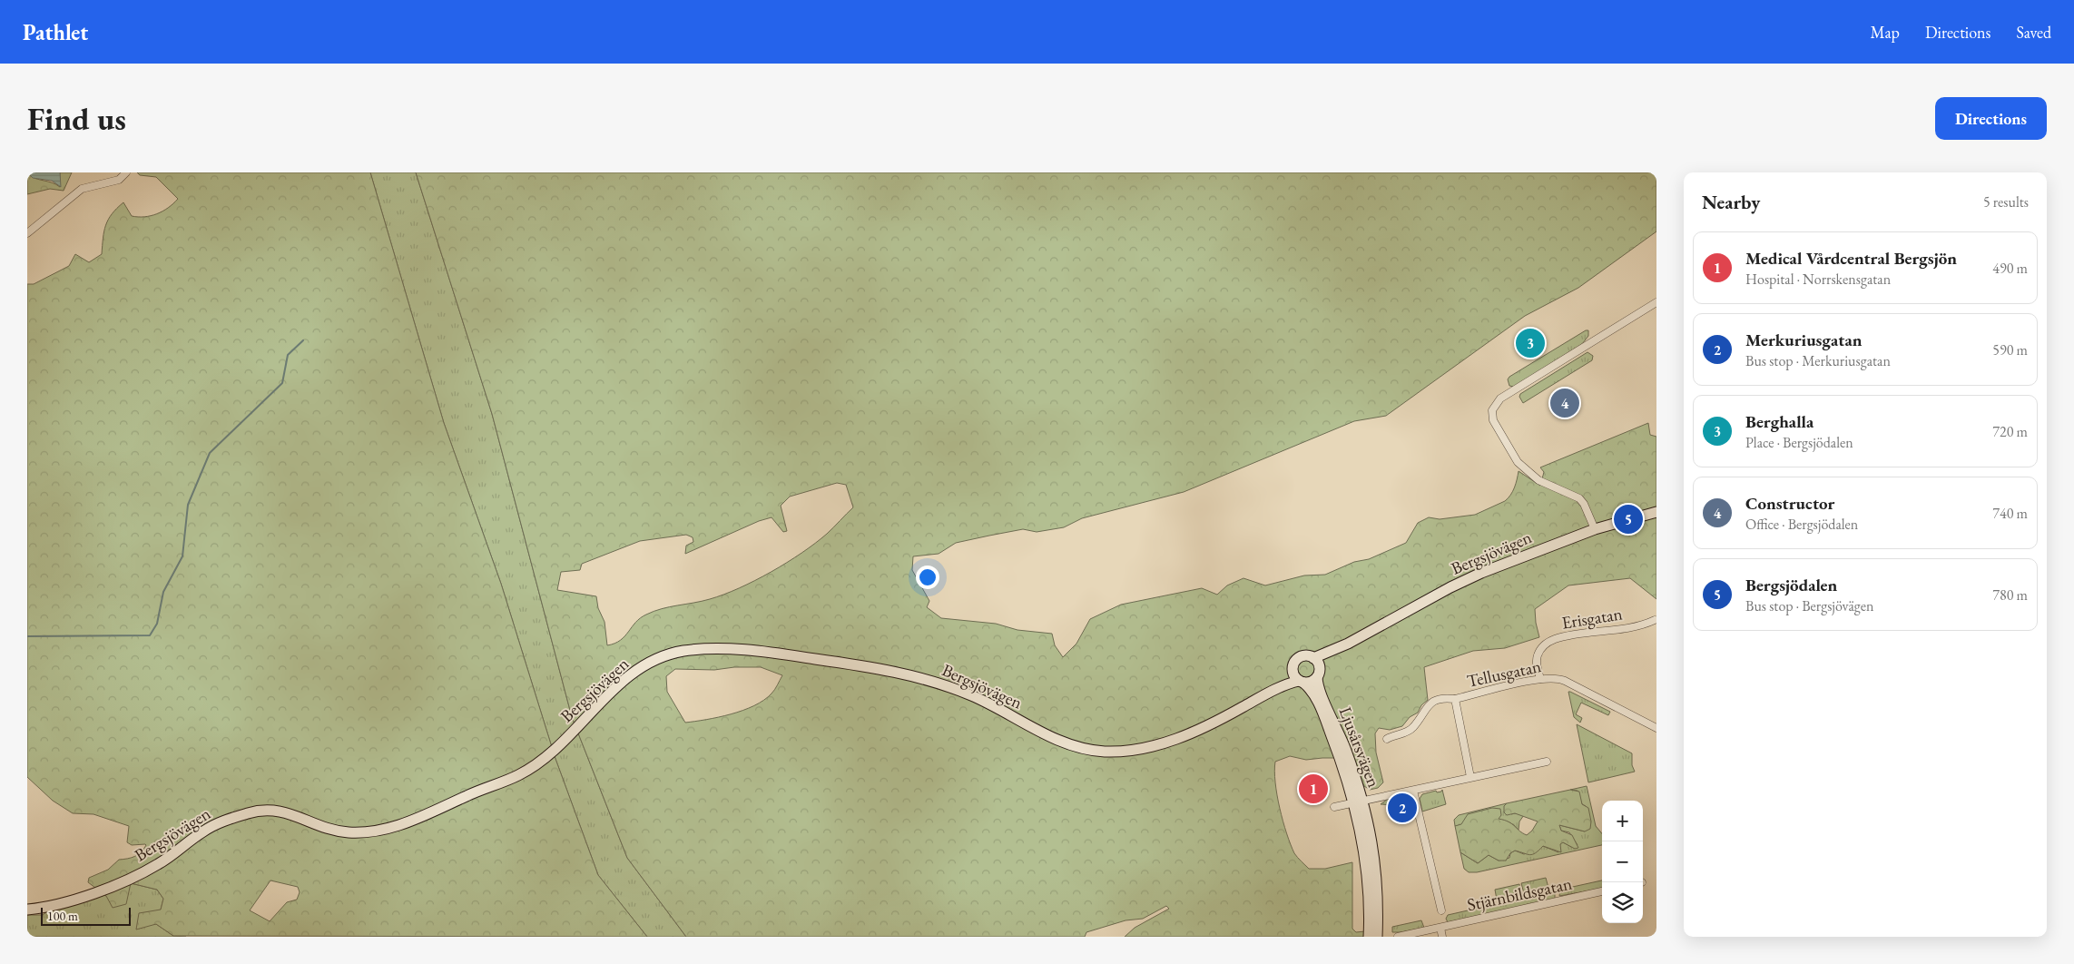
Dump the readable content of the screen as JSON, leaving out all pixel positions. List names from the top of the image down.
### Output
{
  "streets": {
    "main road": ["Bergsjövägen", "Ljusårsvägen"],
    "street": ["Erisgatan", "Tellusgatan", "Stjärnbildsgatan"]
  },
  "crossings": [
    ["Bergsjövägen", "Ljusårsvägen"],
    ["Erisgatan", "Tellusgatan"]
  ],
  "scale_bar": "100 m",
  "page": {
    "header": "Pathlet",
    "nav": ["Map", "Directions", "Saved"],
    "buttons": "Directions",
    "title": "Find us",
    "heading": ["Nearby", "5 results"],
    "list": [
      {
        "mark": "1",
        "name": "Medical Vårdcentral Bergsjön",
        "note": "Hospital · Norrskensgatan",
        "value": "490 m"
      },
      {
        "mark": "2",
        "name": "Merkuriusgatan",
        "note": "Bus stop · Merkuriusgatan",
        "value": "590 m"
      },
      {
        "mark": "3",
        "name": "Berghalla",
        "note": "Place · Bergsjödalen",
        "value": "720 m"
      },
      {
        "mark": "4",
        "name": "Constructor",
        "note": "Office · Bergsjödalen",
        "value": "740 m"
      },
      {
        "mark": "5",
        "name": "Bergsjödalen",
        "note": "Bus stop · Bergsjövägen",
        "value": "780 m"
      }
    ],
    "pins": [
      "3",
      "4",
      "5",
      "1",
      "2"
    ],
    "map_buttons": ["+", "−"],
    "scale": "100 m"
  }
}
